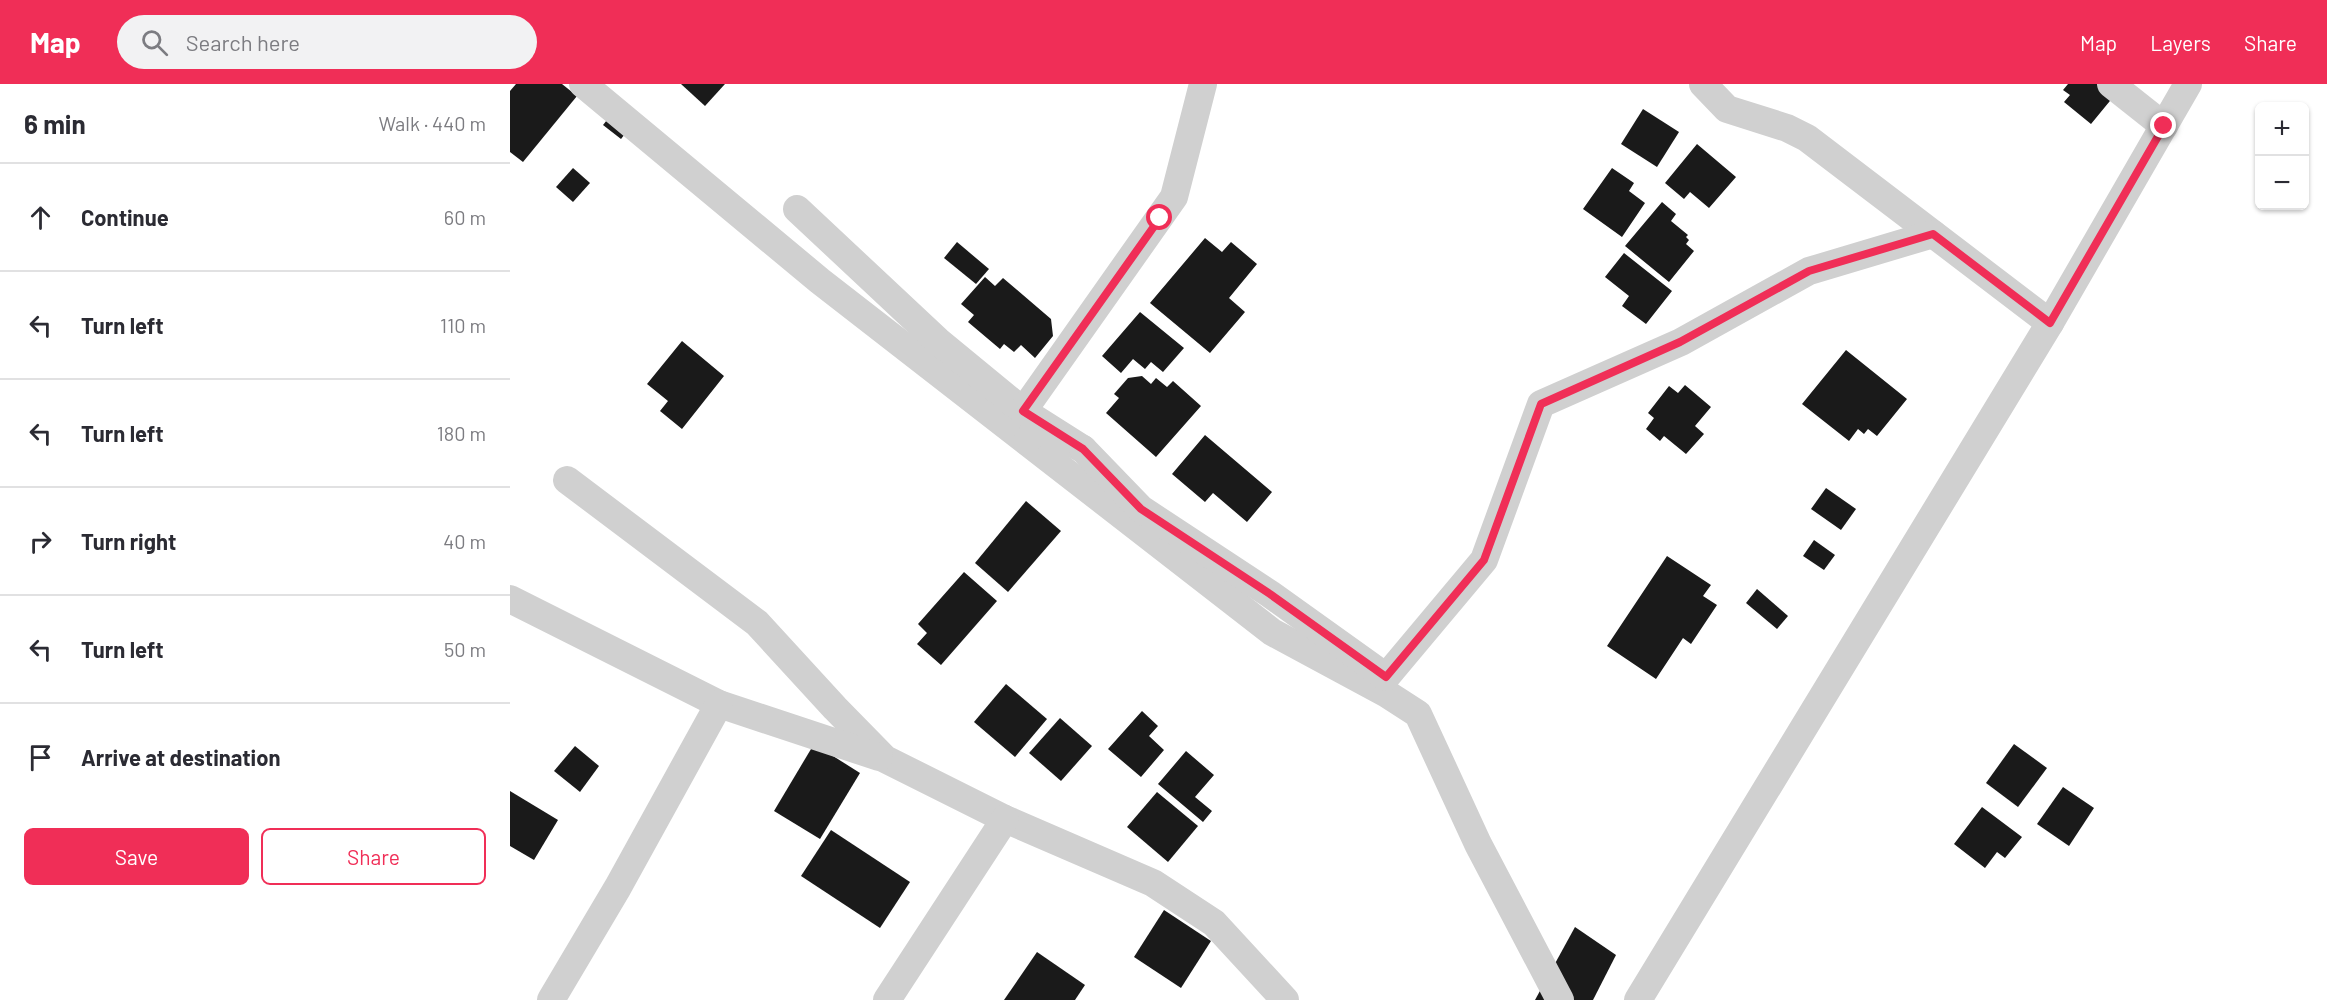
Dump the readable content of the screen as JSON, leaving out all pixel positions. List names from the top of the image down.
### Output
{
  "page": {
    "header": "Map",
    "search": "Search here",
    "nav": ["Map", "Layers", "Share"],
    "heading": ["6 min", "Walk · 440 m"],
    "map_buttons": ["+", "−"],
    "list": [
      ["Continue", "60 m"],
      ["Turn left", "110 m"],
      ["Turn left", "180 m"],
      ["Turn right", "40 m"],
      ["Turn left", "50 m"],
      "Arrive at destination"
    ],
    "buttons": ["Save", "Share"]
  }
}
